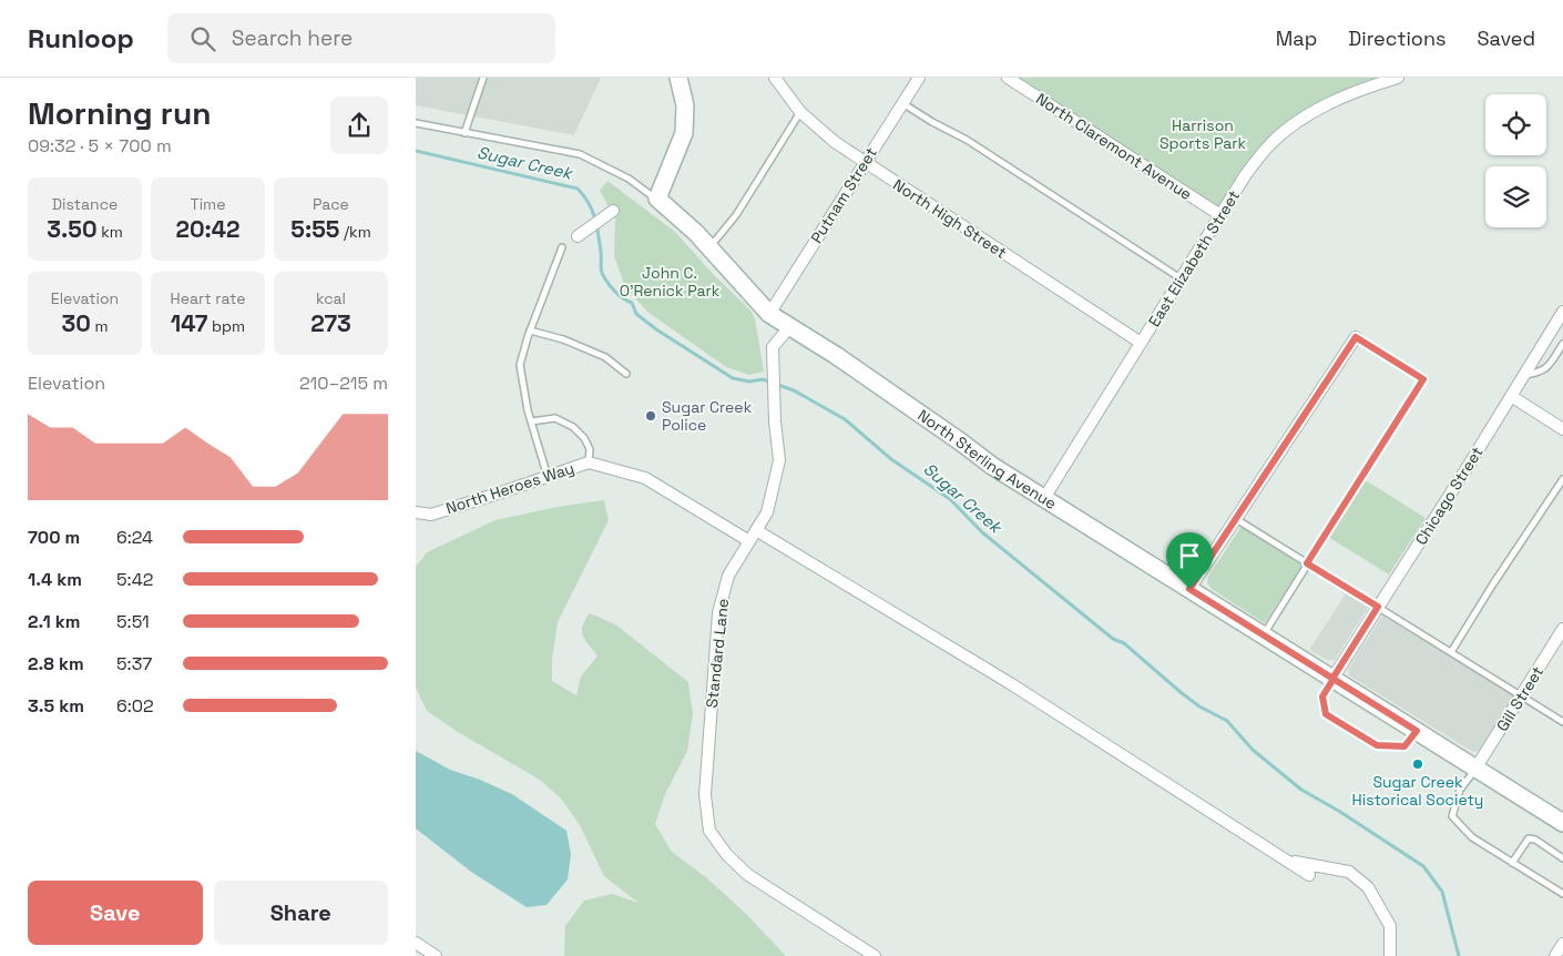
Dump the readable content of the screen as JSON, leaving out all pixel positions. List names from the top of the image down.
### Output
{
  "streets": {
    "main road": ["North Sterling Avenue"],
    "street": [
      "North Claremont Avenue",
      "Putnam Street",
      "North High Street",
      "East Elizabeth Street",
      "North Heroes Way",
      "Chicago Street",
      "Standard Lane",
      "Gill Street"
    ]
  },
  "crossings": [
    ["North Claremont Avenue", "East Elizabeth Street"],
    ["Putnam Street", "North High Street"],
    ["Putnam Street", "North Sterling Avenue"],
    ["North High Street", "East Elizabeth Street"],
    ["East Elizabeth Street", "North Sterling Avenue"],
    ["North Sterling Avenue", "Chicago Street"],
    ["North Sterling Avenue", "Standard Lane"],
    ["North Sterling Avenue", "Gill Street"],
    ["North Heroes Way", "Standard Lane"]
  ],
  "water": ["Sugar Creek"],
  "parks": ["Harrison Sports Park", "John C. O'Renick Park"],
  "places": ["Sugar Creek Police", "Sugar Creek Historical Society"],
  "page": {
    "header": "Runloop",
    "search": "Search here",
    "nav": ["Map", "Directions", "Saved"],
    "heading": ["Morning run", "09:32 · 5 × 700 m"],
    "stats": [
      ["Distance", "3.50 km"],
      ["Time", "20:42"],
      ["Pace", "5:55 /km"],
      ["Elevation", "30 m"],
      ["Heart rate", "147 bpm"],
      ["kcal", "273"]
    ],
    "chart": ["Elevation", "210–215 m"],
    "list": [
      {
        "name": "700 m",
        "note": "6:24"
      },
      {
        "name": "1.4 km",
        "note": "5:42"
      },
      {
        "name": "2.1 km",
        "note": "5:51"
      },
      {
        "name": "2.8 km",
        "note": "5:37"
      },
      {
        "name": "3.5 km",
        "note": "6:02"
      }
    ],
    "buttons": ["Save", "Share"]
  }
}
